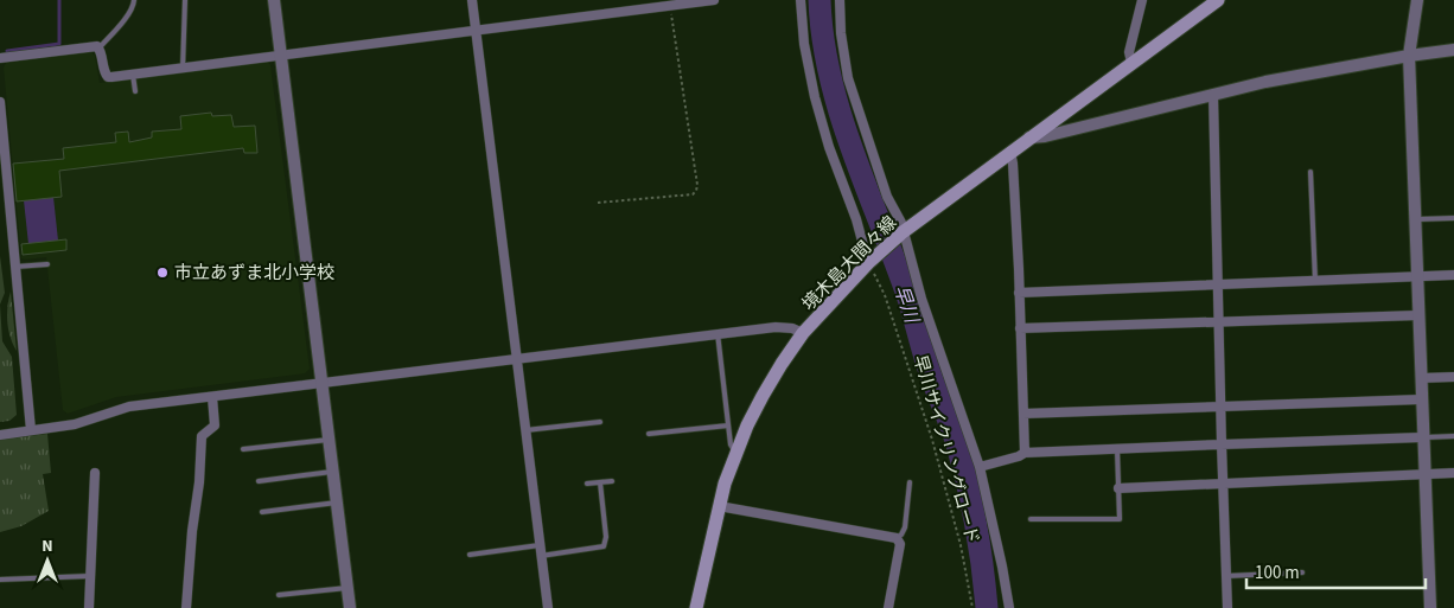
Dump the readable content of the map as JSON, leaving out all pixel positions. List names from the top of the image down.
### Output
{
  "streets": {
    "main road": ["境木島大間々線"],
    "path": ["早川サイクリングロード"]
  },
  "crossings": [
    ["境木島大間々線", "早川サイクリングロード"]
  ],
  "water": ["早川"],
  "places": ["市立あずま北小学校"],
  "scale_bar": "100 m",
  "north": "top"
}
